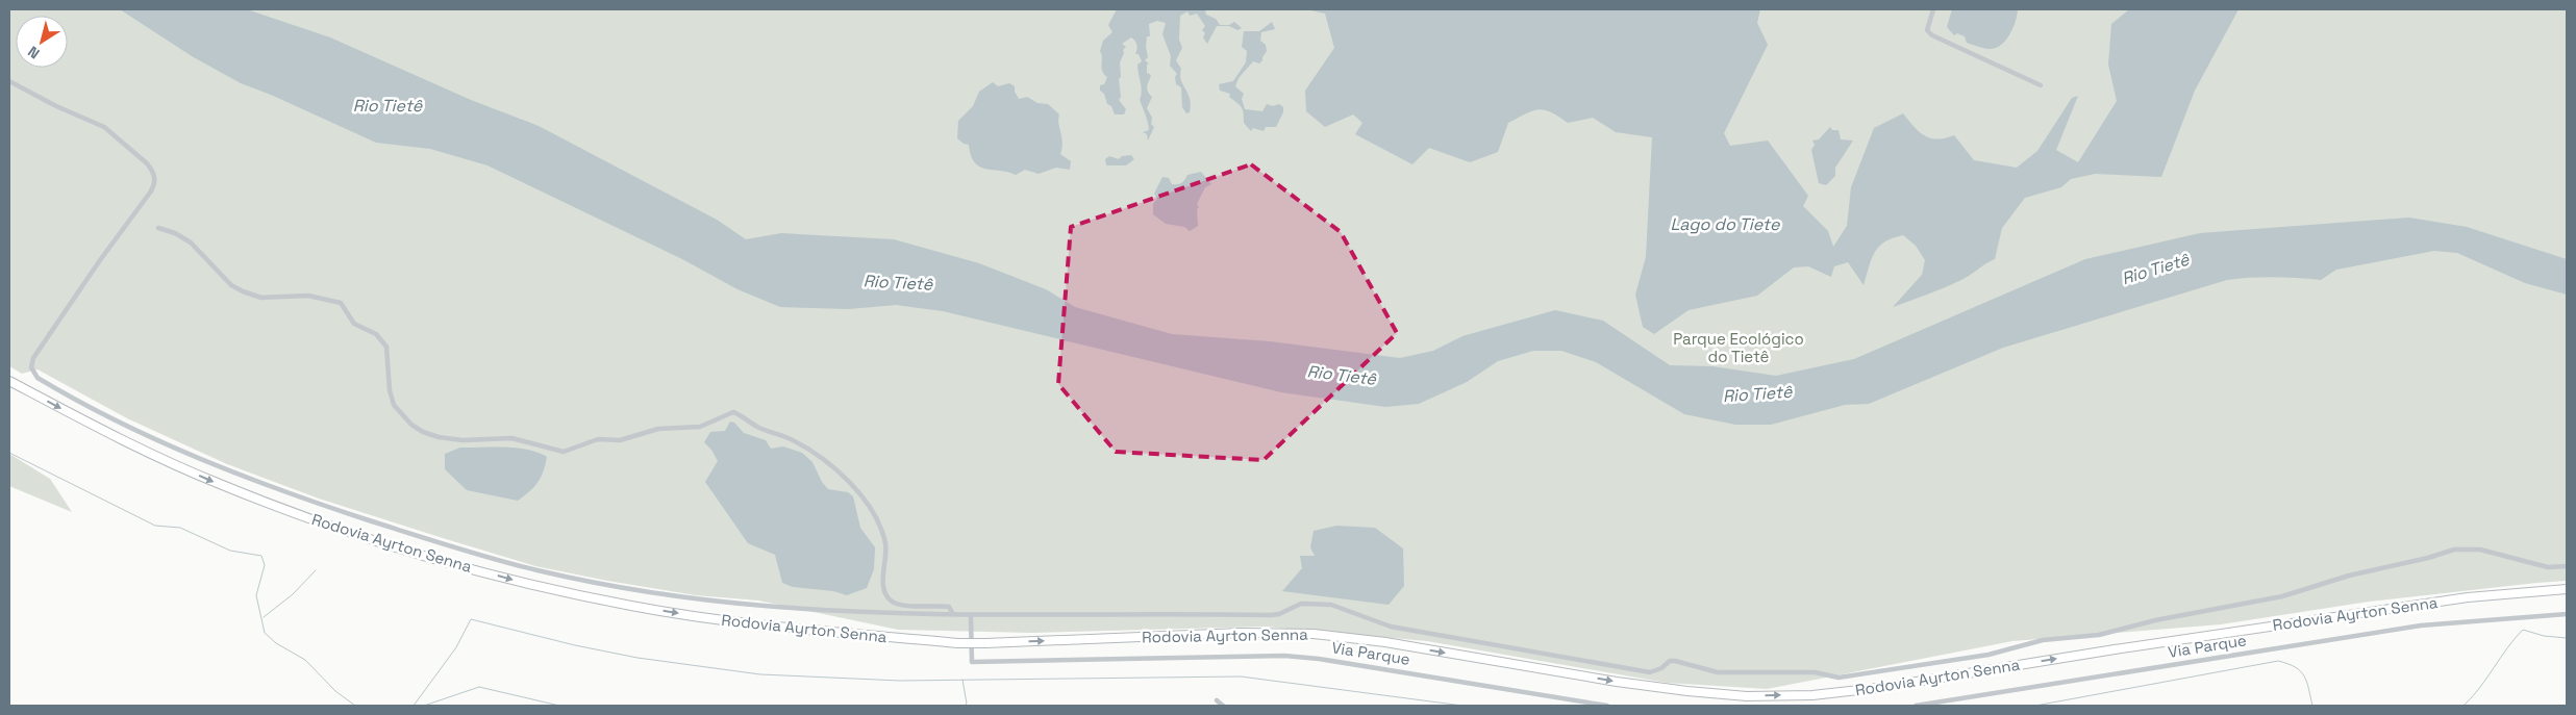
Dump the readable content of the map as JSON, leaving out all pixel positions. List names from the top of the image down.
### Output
{
  "streets": {
    "highway": ["Rodovia Ayrton Senna"],
    "street": ["Via Parque"]
  },
  "one_way": ["Rodovia Ayrton Senna"],
  "water": ["Rio Tietê", "Lago do Tiete"],
  "parks": ["Parque Ecológico do Tietê"],
  "north": "bottom left"
}
